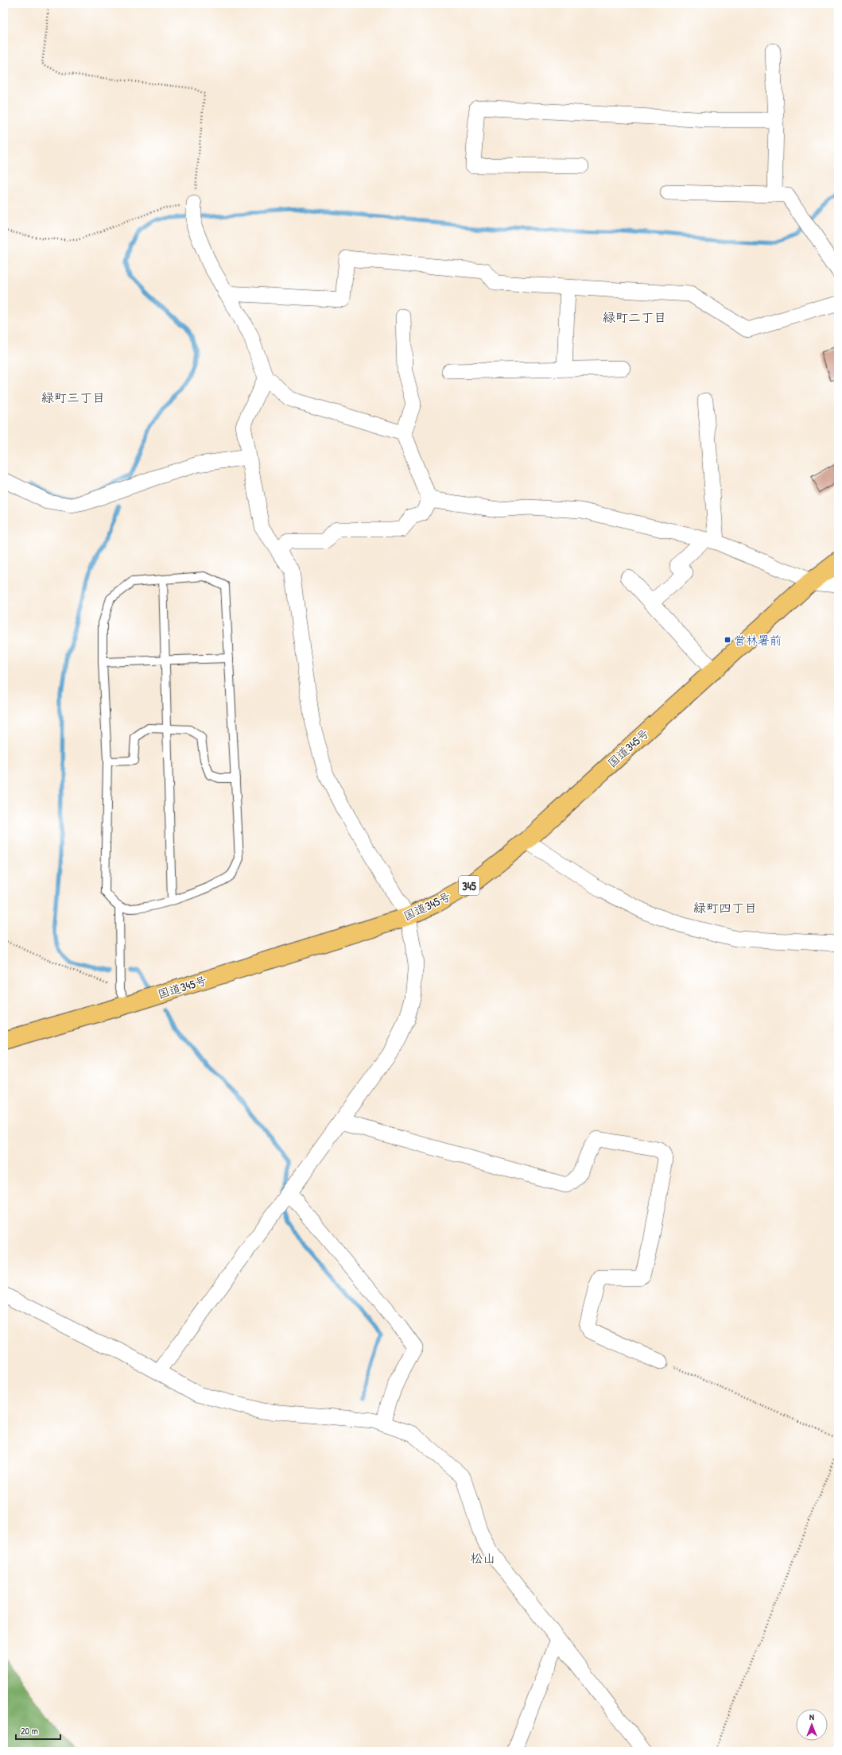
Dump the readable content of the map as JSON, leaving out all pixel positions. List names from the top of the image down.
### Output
{
  "streets": {
    "highway": ["国道345号", "345"]
  },
  "districts": [
    "緑町二丁目",
    "緑町三丁目",
    "緑町四丁目",
    "松山"
  ],
  "places": {
    "transit": ["営林署前"]
  },
  "scale_bar": "20 m",
  "north": "top"
}
